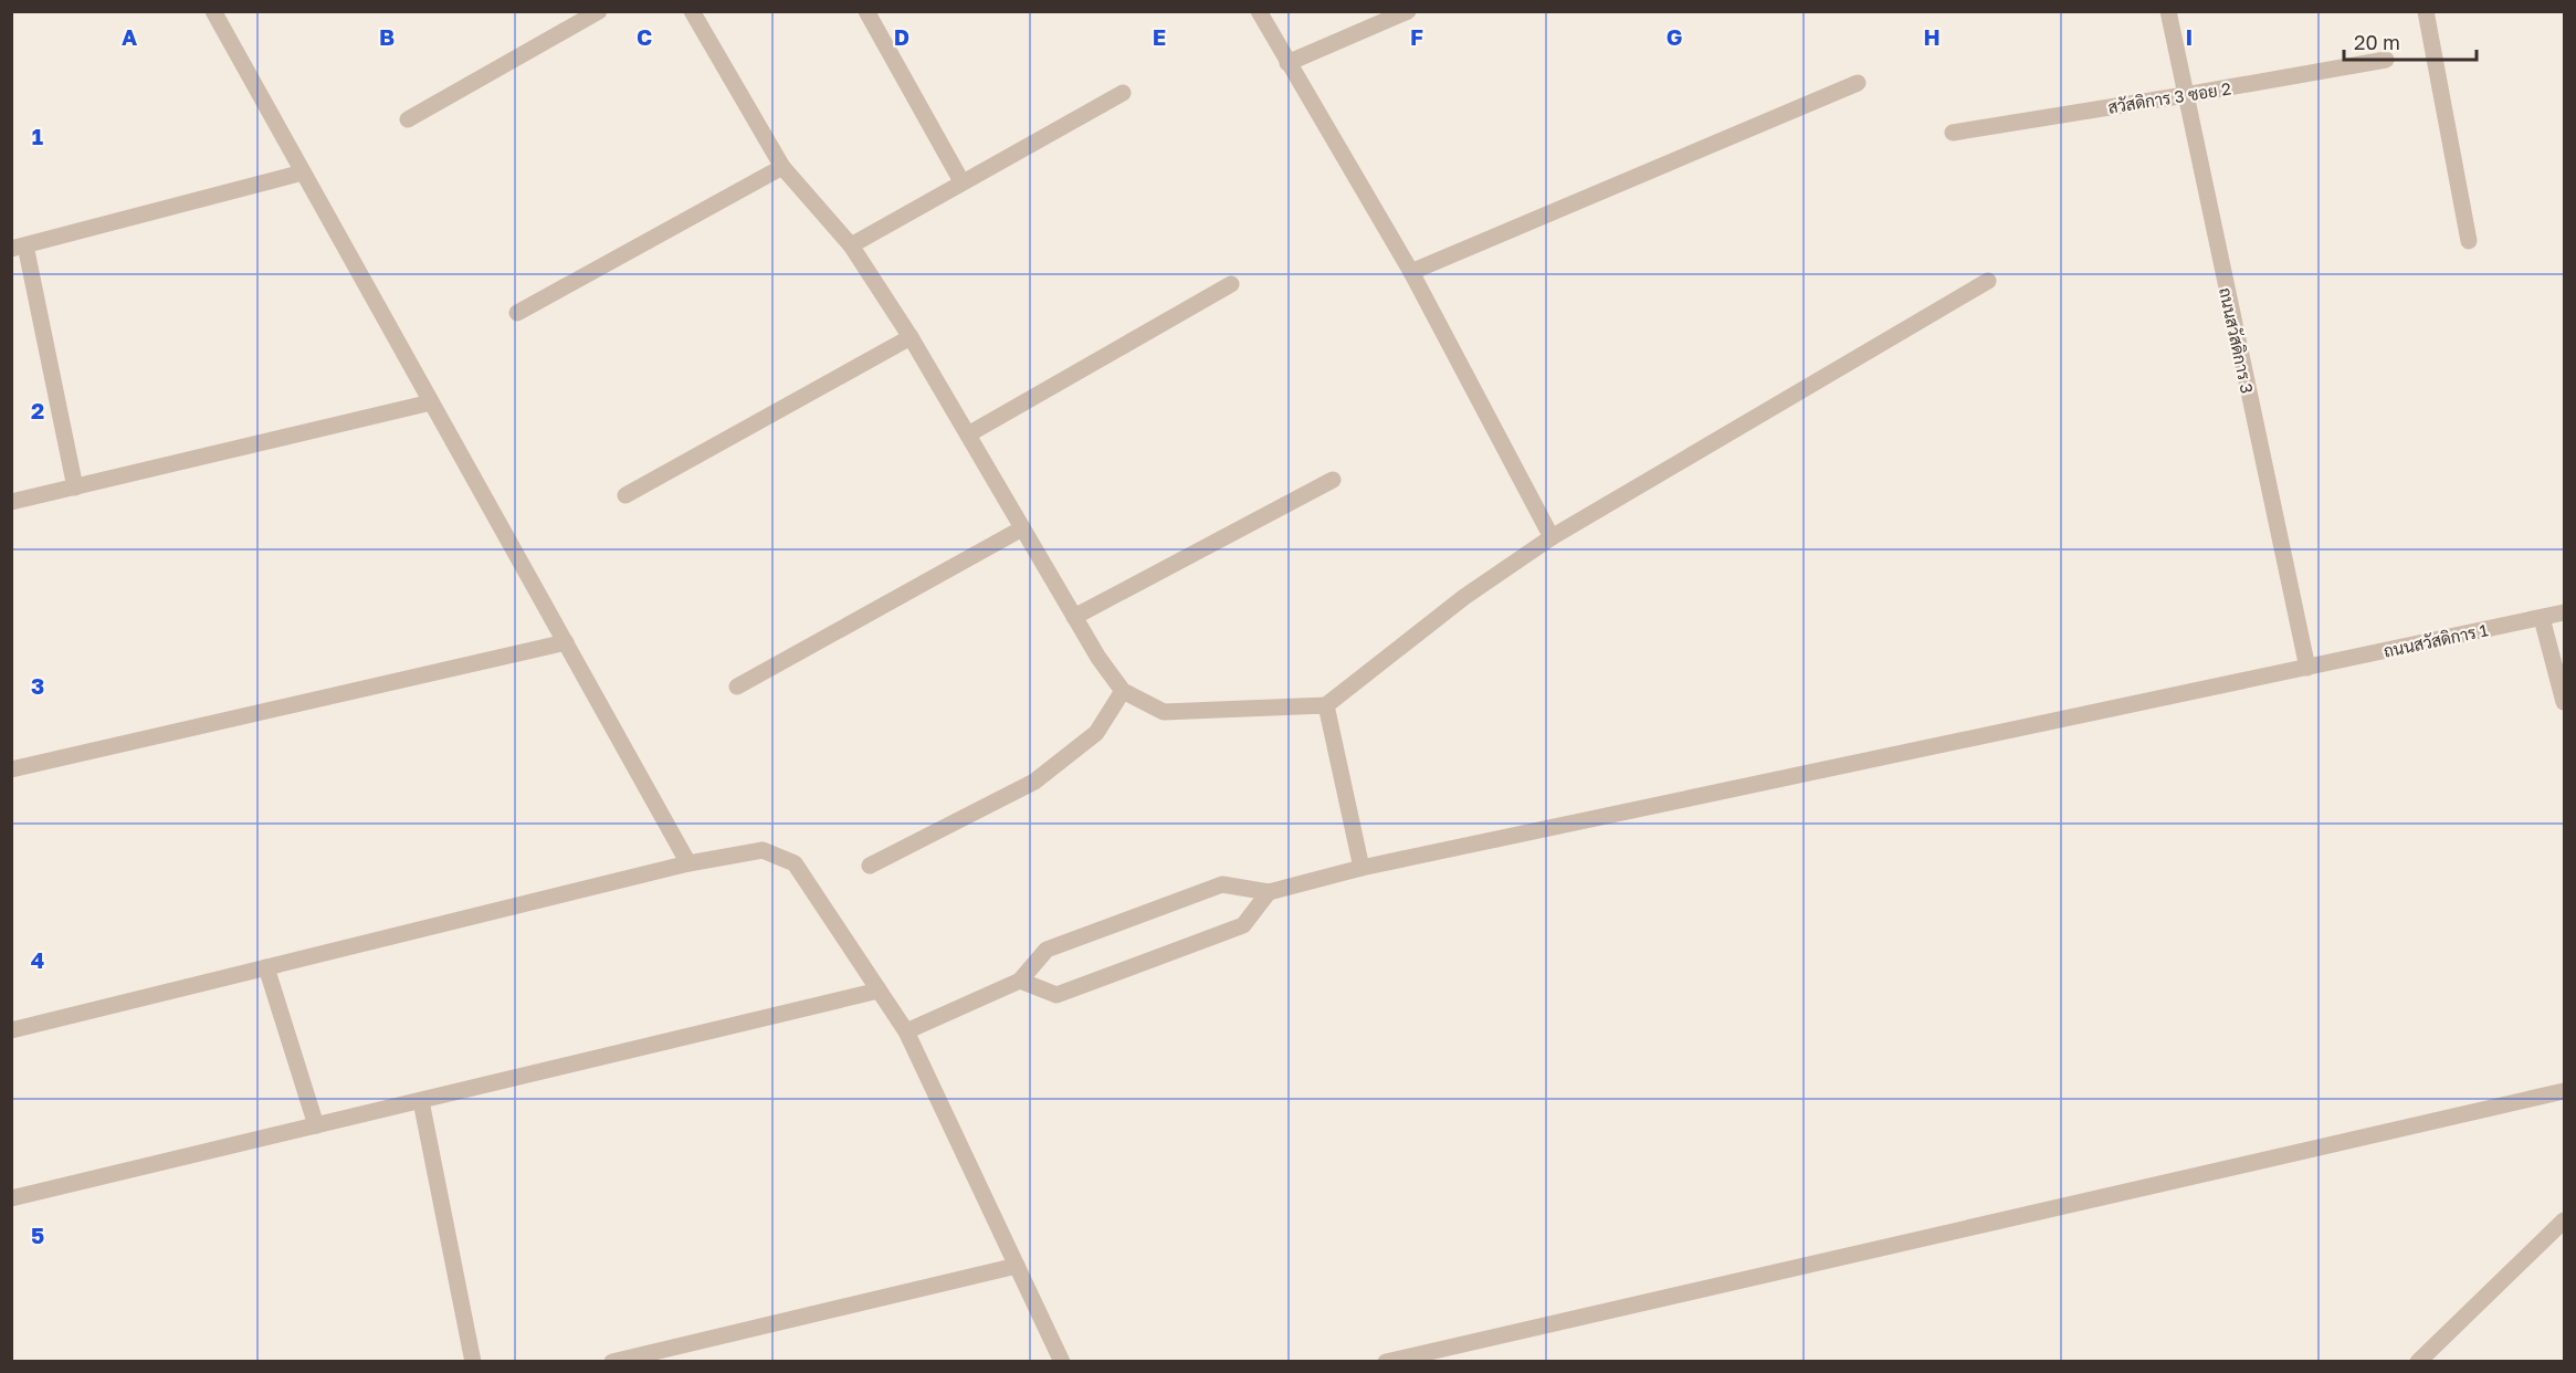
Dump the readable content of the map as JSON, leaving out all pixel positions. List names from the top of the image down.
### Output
{
  "streets": {
    "street": ["สวัสดิการ 3 ซอย 2", "ถนนสวัสดิการ 3", "ถนนสวัสดิการ 1"]
  },
  "crossings": [
    ["สวัสดิการ 3 ซอย 2", "ถนนสวัสดิการ 3"],
    ["ถนนสวัสดิการ 3", "ถนนสวัสดิการ 1"]
  ],
  "scale_bar": "20 m",
  "grid": {
    "columns": [
      "A",
      "B",
      "C",
      "D",
      "E",
      "F",
      "G",
      "H",
      "I"
    ],
    "rows": [
      "1",
      "2",
      "3",
      "4",
      "5"
    ]
  }
}
